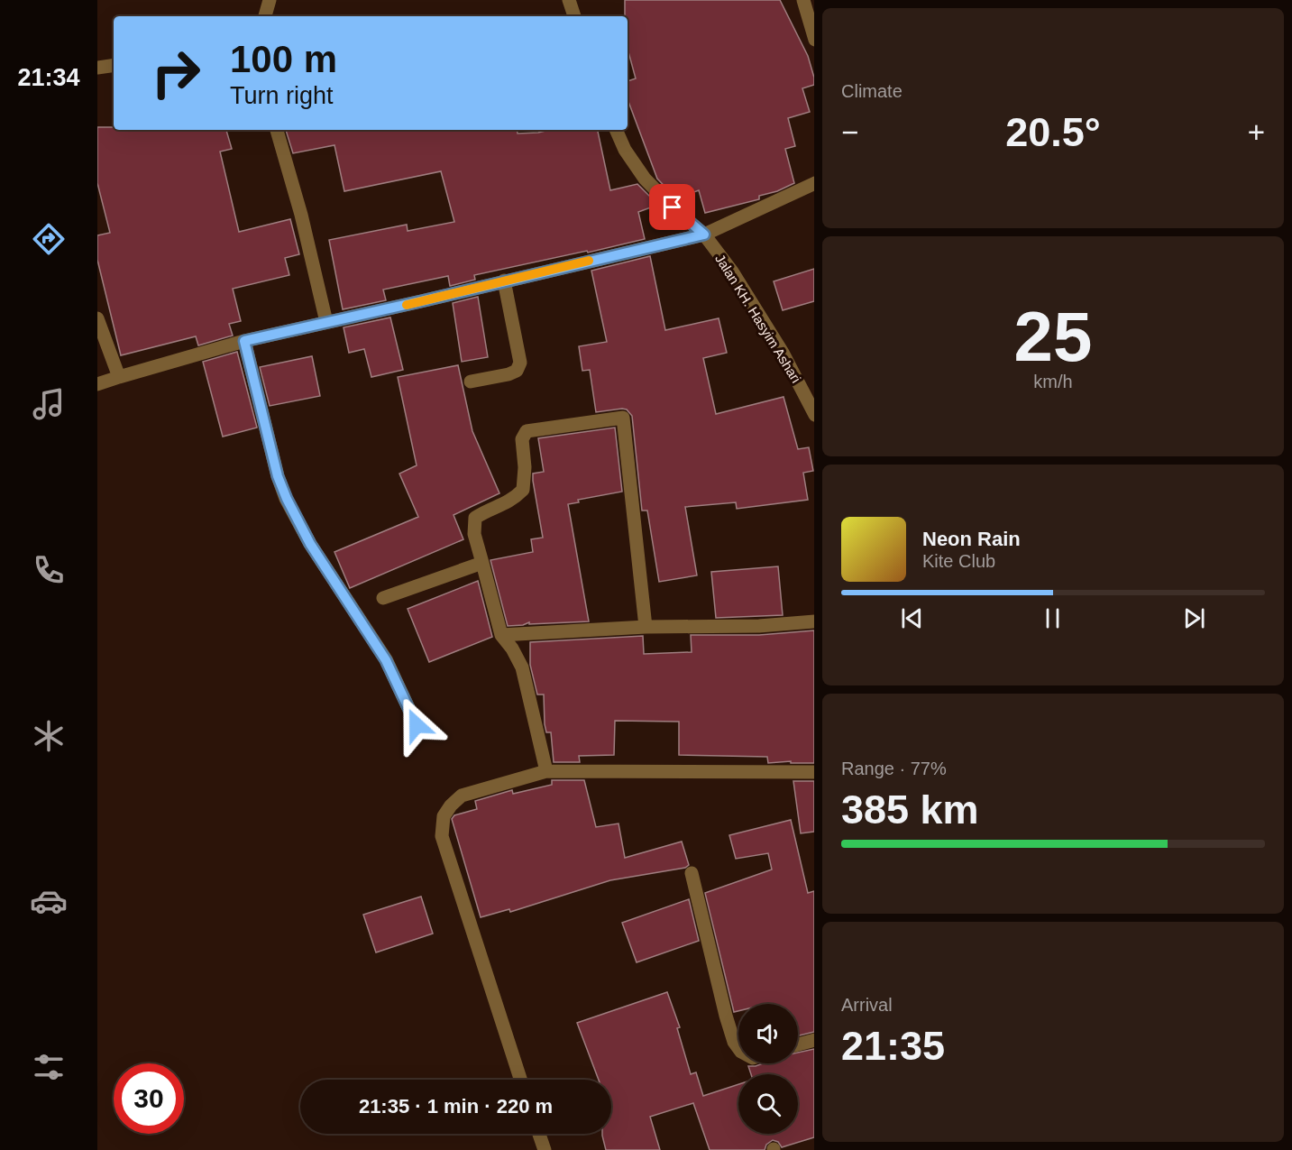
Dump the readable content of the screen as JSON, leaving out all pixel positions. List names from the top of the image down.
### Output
{
  "streets": {
    "street": ["Jalan KH. Hasyim Ashari"]
  },
  "page": {
    "tabs": "21:34",
    "tile": [
      "Climate",
      ["25", "km/h"],
      ["Range · 77%", "385 km"],
      ["Arrival", "21:35"]
    ],
    "turn": ["100 m", "Turn right"],
    "heat": ["−", "20.5°", "+"],
    "song": ["Neon Rain", "Kite Club"],
    "limit": "30",
    "trip": "21:35 · 1 min · 220 m"
  }
}
